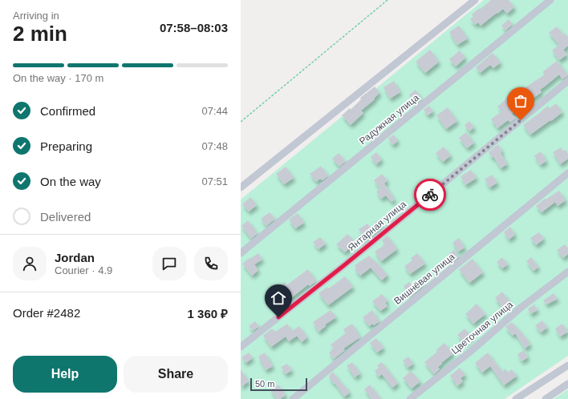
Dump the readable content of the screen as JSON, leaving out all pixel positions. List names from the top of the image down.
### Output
{
  "streets": {
    "street": [
      "Радужная улица",
      "Янтарная улица",
      "Вишнёвая улица",
      "Цветочная улица"
    ]
  },
  "scale_bar": "50 m",
  "page": {
    "heading": ["2 min", "Arriving in", "07:58–08:03"],
    "panel": [
      "Jordan",
      "Courier · 4.9",
      "Order #2482",
      "1 360 ₽"
    ],
    "bar": "On the way · 170 m",
    "list": [
      ["Confirmed", "07:44"],
      ["Preparing", "07:48"],
      ["On the way", "07:51"],
      "Delivered"
    ],
    "buttons": ["Help", "Share"],
    "scale": "50 m"
  }
}
